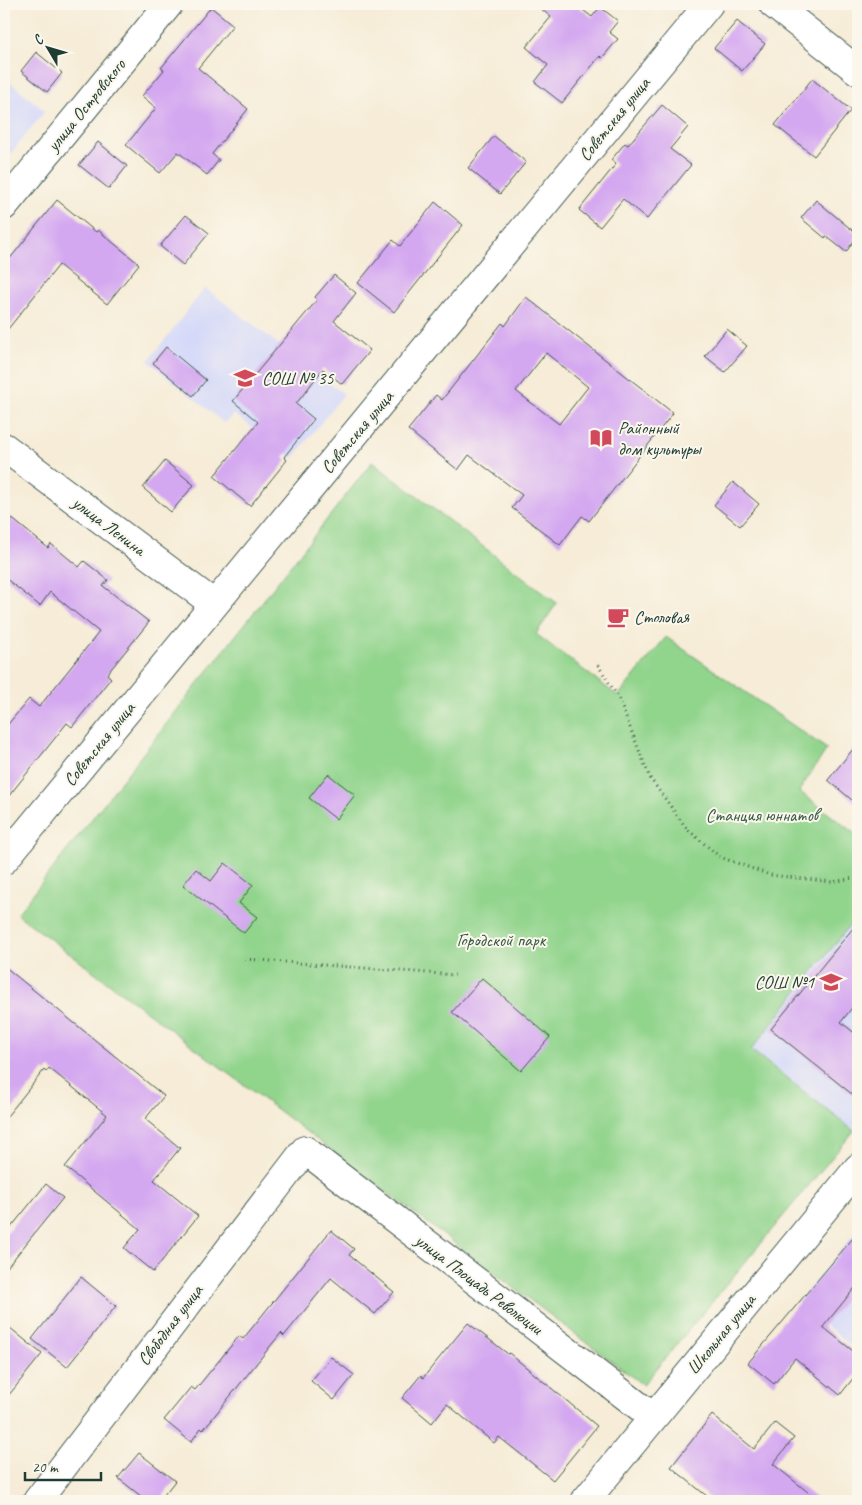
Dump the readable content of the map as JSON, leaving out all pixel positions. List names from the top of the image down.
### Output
{
  "streets": {
    "street": [
      "улица Островского",
      "Советская улица",
      "улица Ленина",
      "улица Площадь Революции",
      "Свободная улица",
      "Школьная улица"
    ]
  },
  "crossings": [
    ["Советская улица", "улица Ленина"],
    ["улица Площадь Революции", "Свободная улица"],
    ["улица Площадь Революции", "Школьная улица"]
  ],
  "parks": ["Станция юннатов", "Городской парк"],
  "places": {
    "school or university": ["СОШ № 35", "СОШ №1"],
    "library": ["Районный дом культуры"],
    "cafe": ["Столовая"]
  },
  "scale_bar": "20 m",
  "north": "top left"
}
